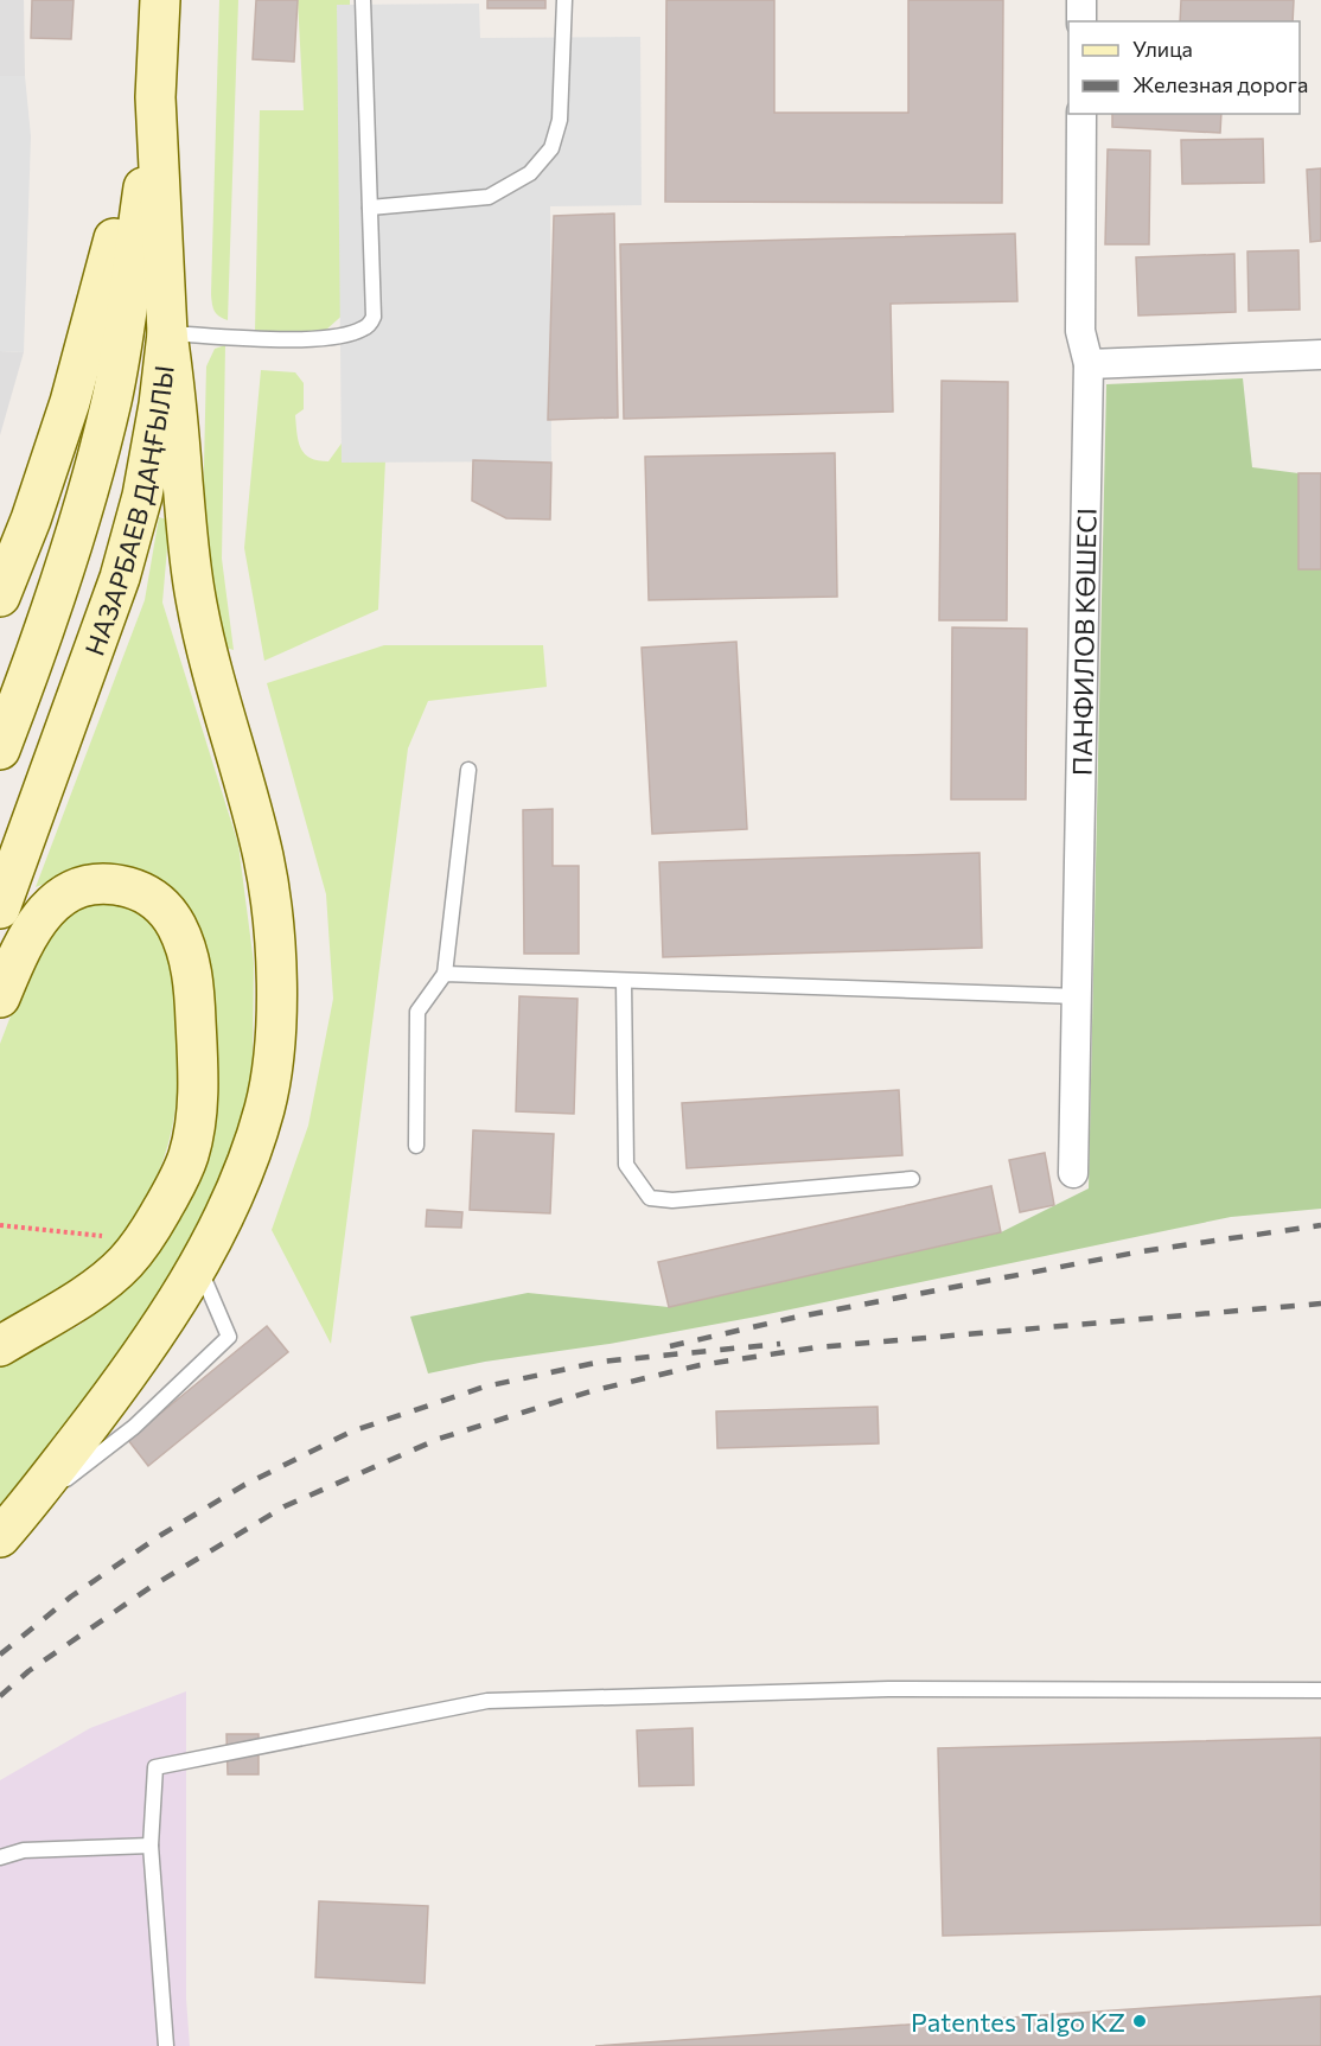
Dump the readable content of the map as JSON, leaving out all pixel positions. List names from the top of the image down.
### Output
{
  "streets": {
    "main road": ["НАЗАРБАЕВ ДАҢҒЫЛЫ"],
    "street": ["ПАНФИЛОВ КӨШЕСІ"]
  },
  "places": ["Patentes Talgo KZ"],
  "legend": ["Улица", "Железная дорога"]
}
